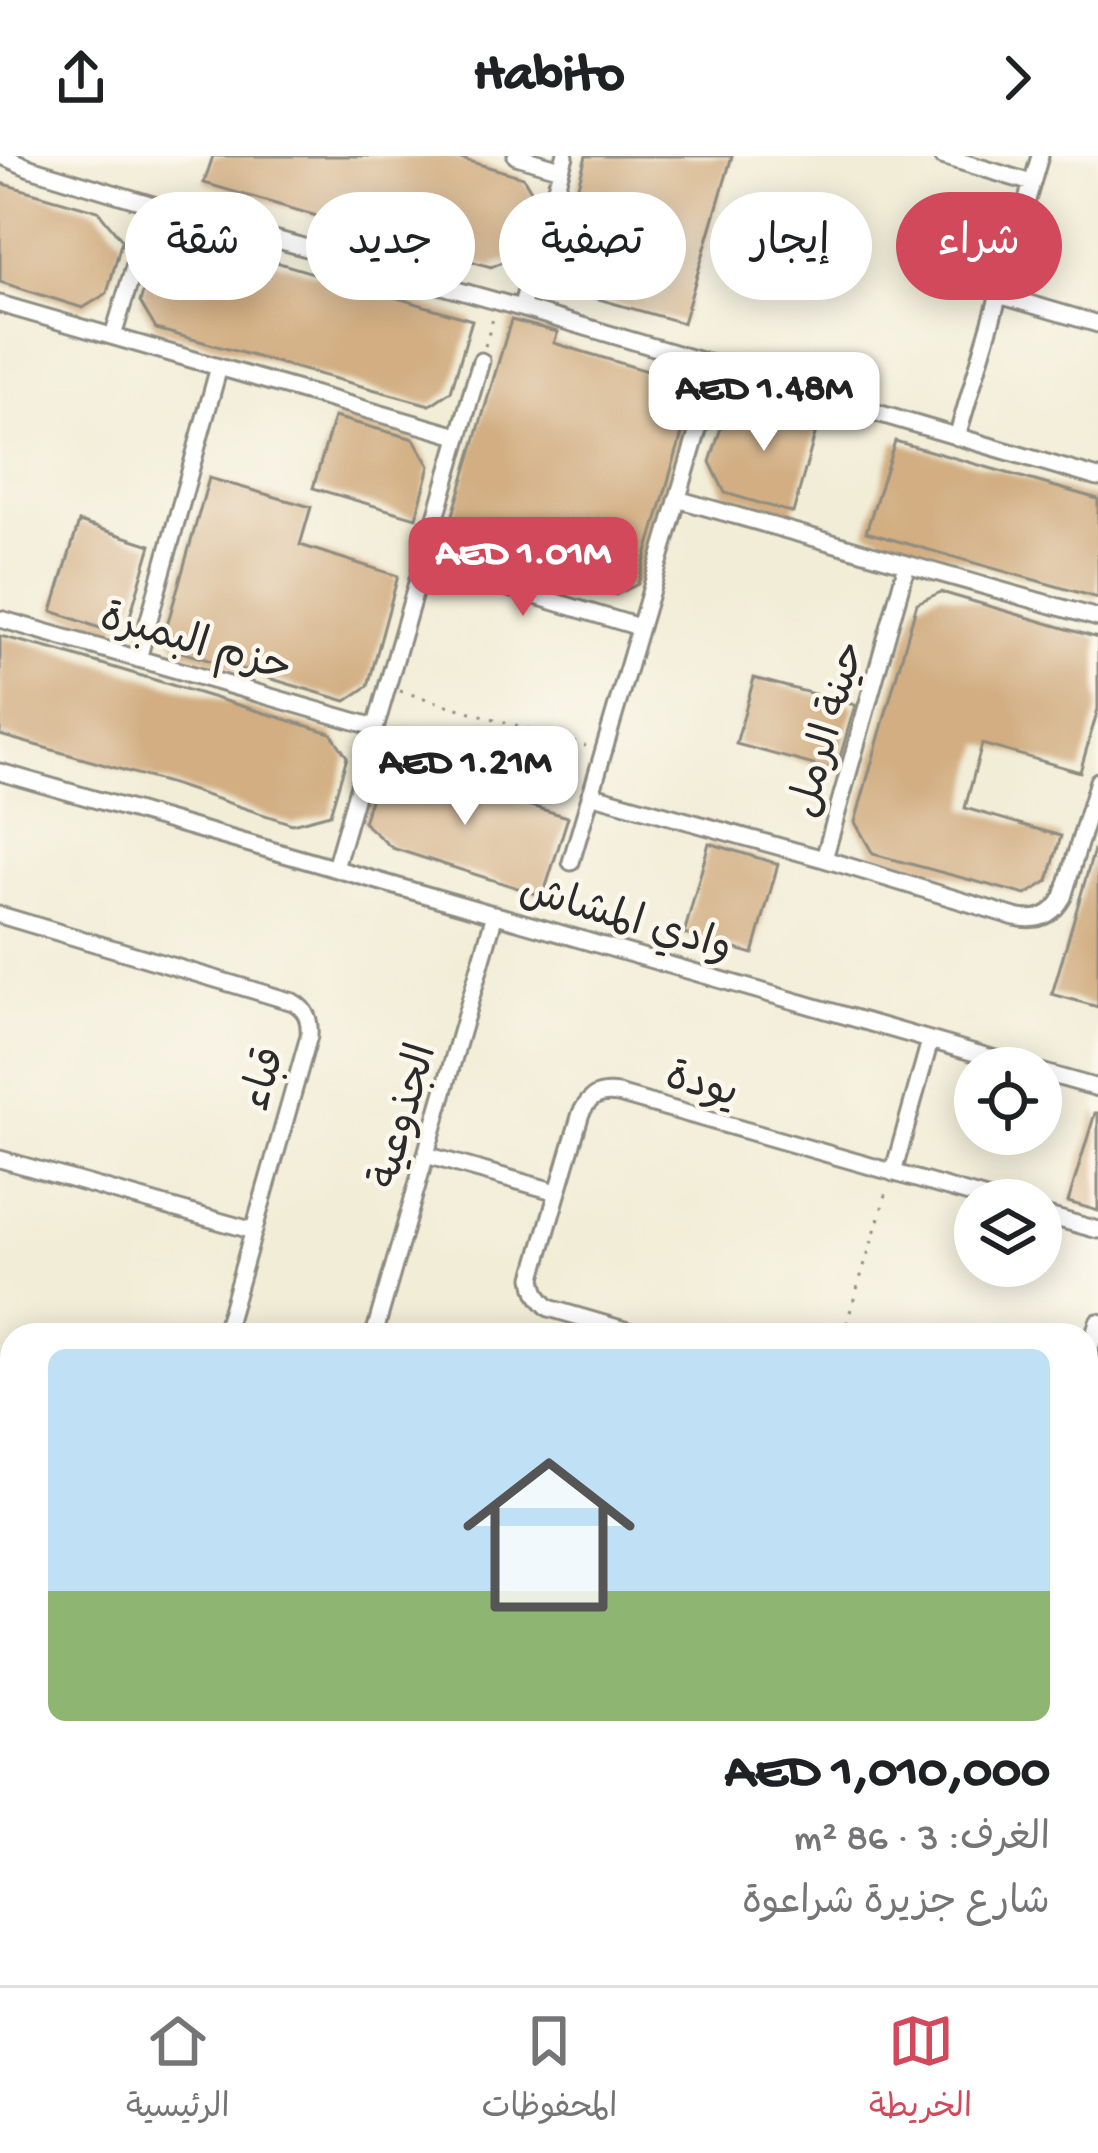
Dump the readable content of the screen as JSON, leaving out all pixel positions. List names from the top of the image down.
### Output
{
  "streets": {
    "street": [
      "حزم البمبرة",
      "حينة الرمل",
      "وادي المشاش",
      "قباء",
      "يودة",
      "الجذوعية"
    ]
  },
  "crossings": [
    ["وادي المشاش", "الجذوعية"]
  ],
  "page": {
    "header": "Habito",
    "chip": [
      "شراء",
      "إيجار",
      "تصفية",
      "جديد",
      "شقة"
    ],
    "price": ["AED 1.48M", "AED 1.01M", "AED 1.21M"],
    "list": [
      {
        "name": "AED 1,010,000",
        "note": "الغرف: 3 · 86 m² · شارع جزيرة شراعوة"
      }
    ],
    "tabs": ["الخريطة", "المحفوظات", "الرئيسية"]
  }
}
